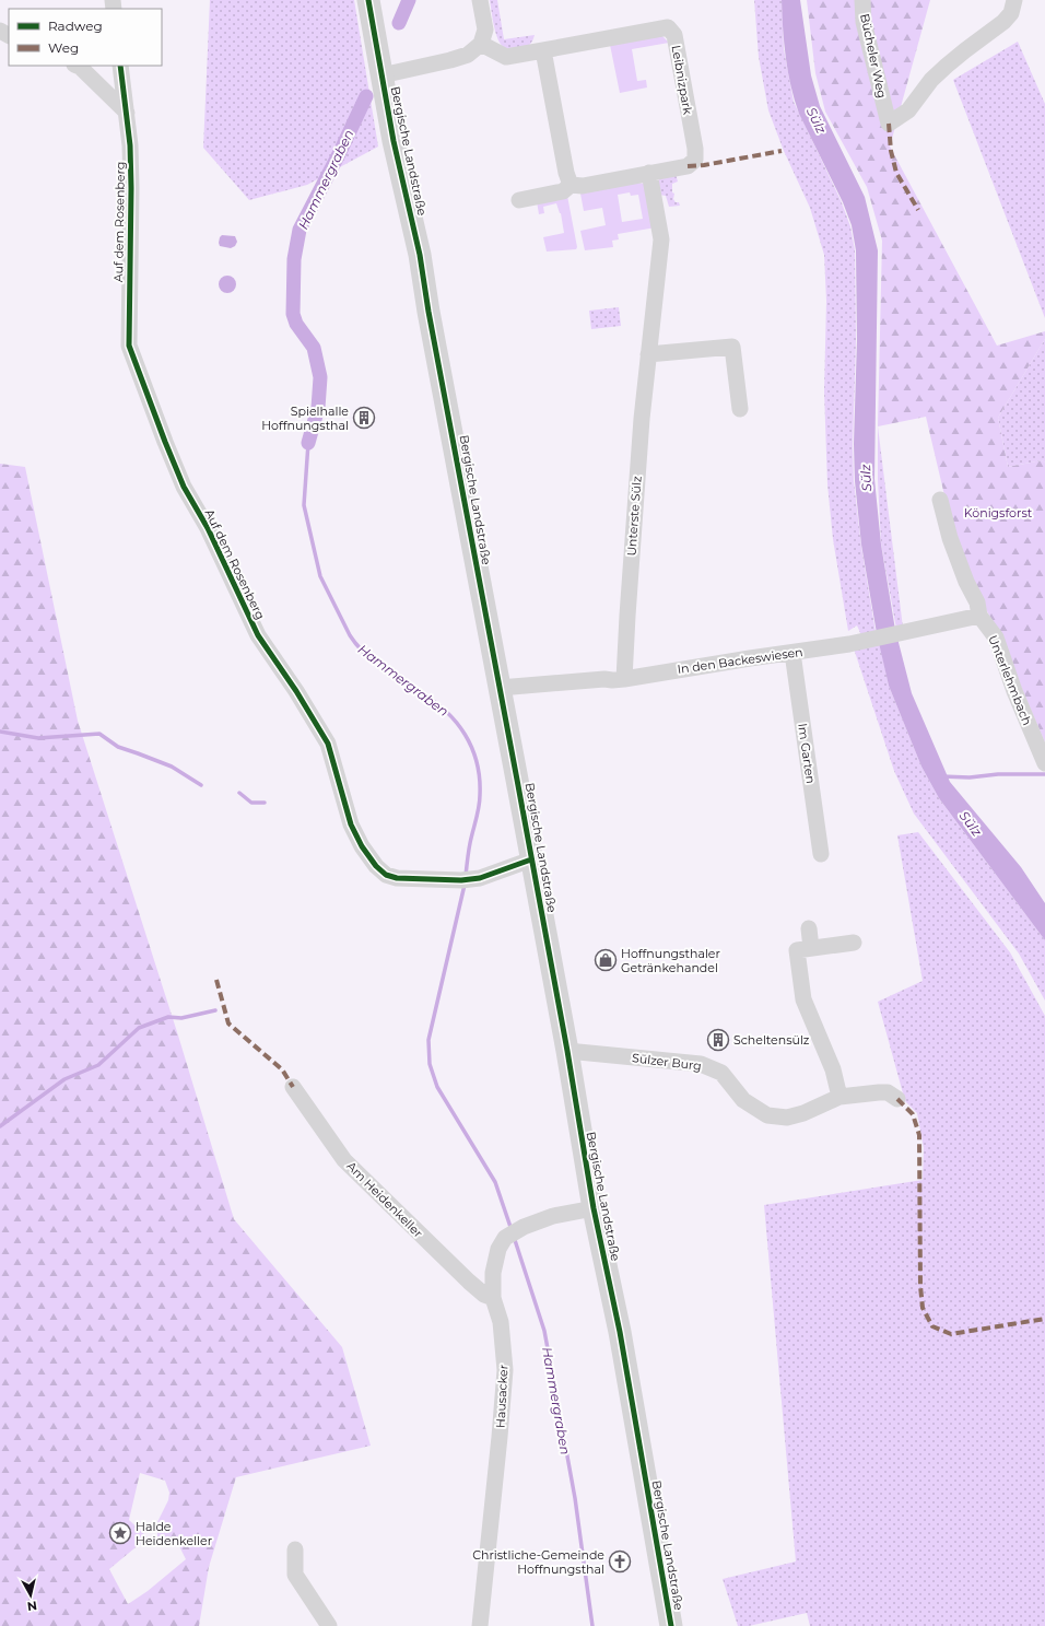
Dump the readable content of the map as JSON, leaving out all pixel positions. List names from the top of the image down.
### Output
{
  "streets": {
    "main road": ["Bergische Landstraße"],
    "street": [
      "Bücheler Weg",
      "Leibnizpark",
      "Auf dem Rosenberg",
      "Unterste Sülz",
      "In den Backeswiesen",
      "Unterlehmbach",
      "Im Garten",
      "Sülzer Burg",
      "Am Heidenkeller",
      "Hausacker"
    ]
  },
  "crossings": [
    ["Leibnizpark", "Unterste Sülz"],
    ["Bergische Landstraße", "Auf dem Rosenberg"],
    ["Bergische Landstraße", "In den Backeswiesen"],
    ["Bergische Landstraße", "Sülzer Burg"],
    ["Bergische Landstraße", "Hausacker"],
    ["Unterste Sülz", "In den Backeswiesen"],
    ["In den Backeswiesen", "Unterlehmbach"],
    ["In den Backeswiesen", "Im Garten"],
    ["Am Heidenkeller", "Hausacker"]
  ],
  "water": ["Sülz", "Hammergraben"],
  "parks": ["Königsforst"],
  "places": {
    "building": ["Spielhalle Hoffnungsthal", "Scheltensülz"],
    "shop": ["Hoffnungsthaler Getränkehandel"],
    "place": ["Halde Heidenkeller"],
    "church": ["Christliche-Gemeinde Hoffnungsthal"]
  },
  "legend": ["Radweg", "Weg"],
  "north": "bottom"
}
